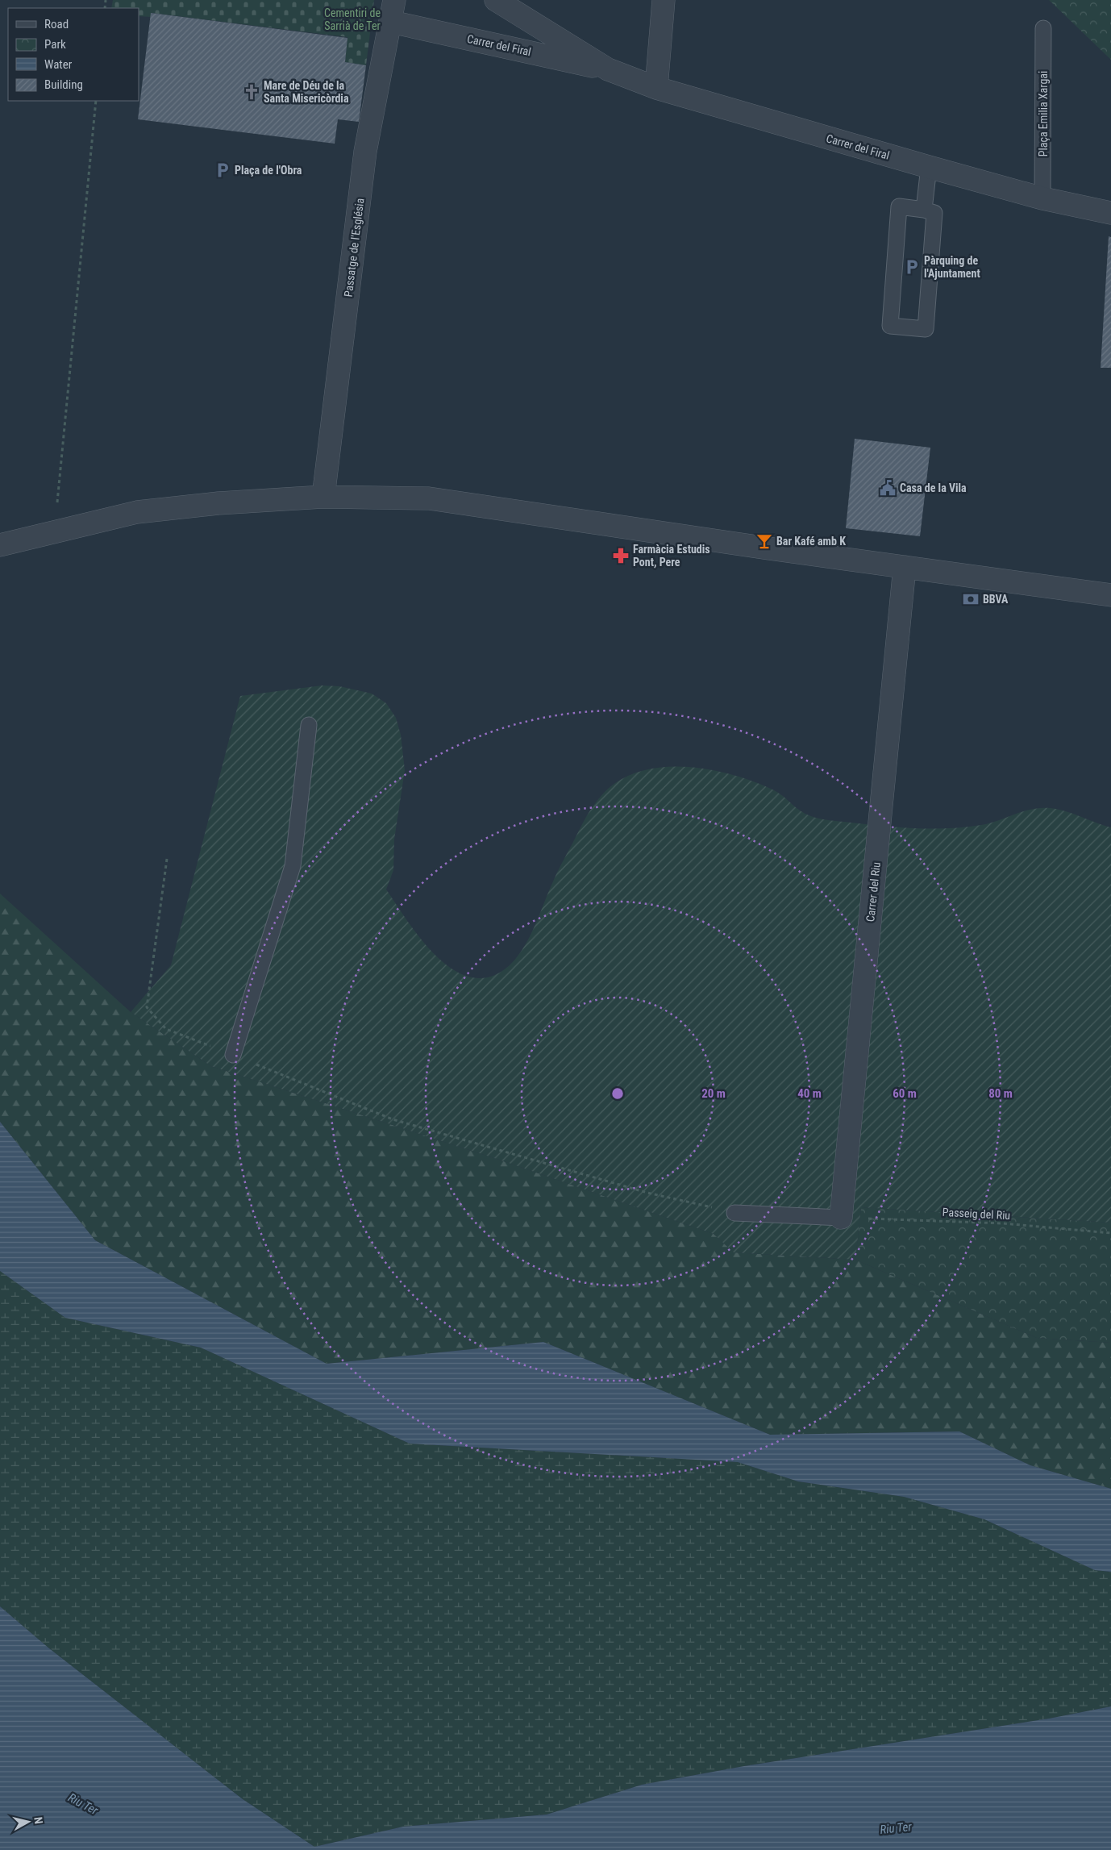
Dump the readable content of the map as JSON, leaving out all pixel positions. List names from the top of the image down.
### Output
{
  "streets": {
    "street": ["Carrer del Firal", "Passatge de l'Església", "Carrer del Riu"],
    "lane": ["Plaça Emilia Xargai"],
    "path": ["Passeig del Riu"]
  },
  "crossings": [
    ["Carrer del Firal", "Plaça Emilia Xargai"],
    ["Carrer del Firal", "Passatge de l'Església"],
    ["Carrer del Riu", "Passeig del Riu"]
  ],
  "water": ["Riu Ter"],
  "parks": ["Cementiri de Sarrià de Ter"],
  "places": {
    "church": ["Mare de Déu de la Santa Misericòrdia"],
    "parking": ["Plaça de l'Obra", "Pàrquing de l'Ajuntament"],
    "public building": ["Casa de la Vila"],
    "bar": ["Bar Kafé amb K"],
    "pharmacy": ["Farmàcia Estudis Pont, Pere"],
    "bank": ["BBVA"]
  },
  "legend": [
    "Road",
    "Park",
    "Water",
    "Building"
  ],
  "north": "right",
  "rings": [
    "20 m",
    "40 m",
    "60 m",
    "80 m"
  ]
}
